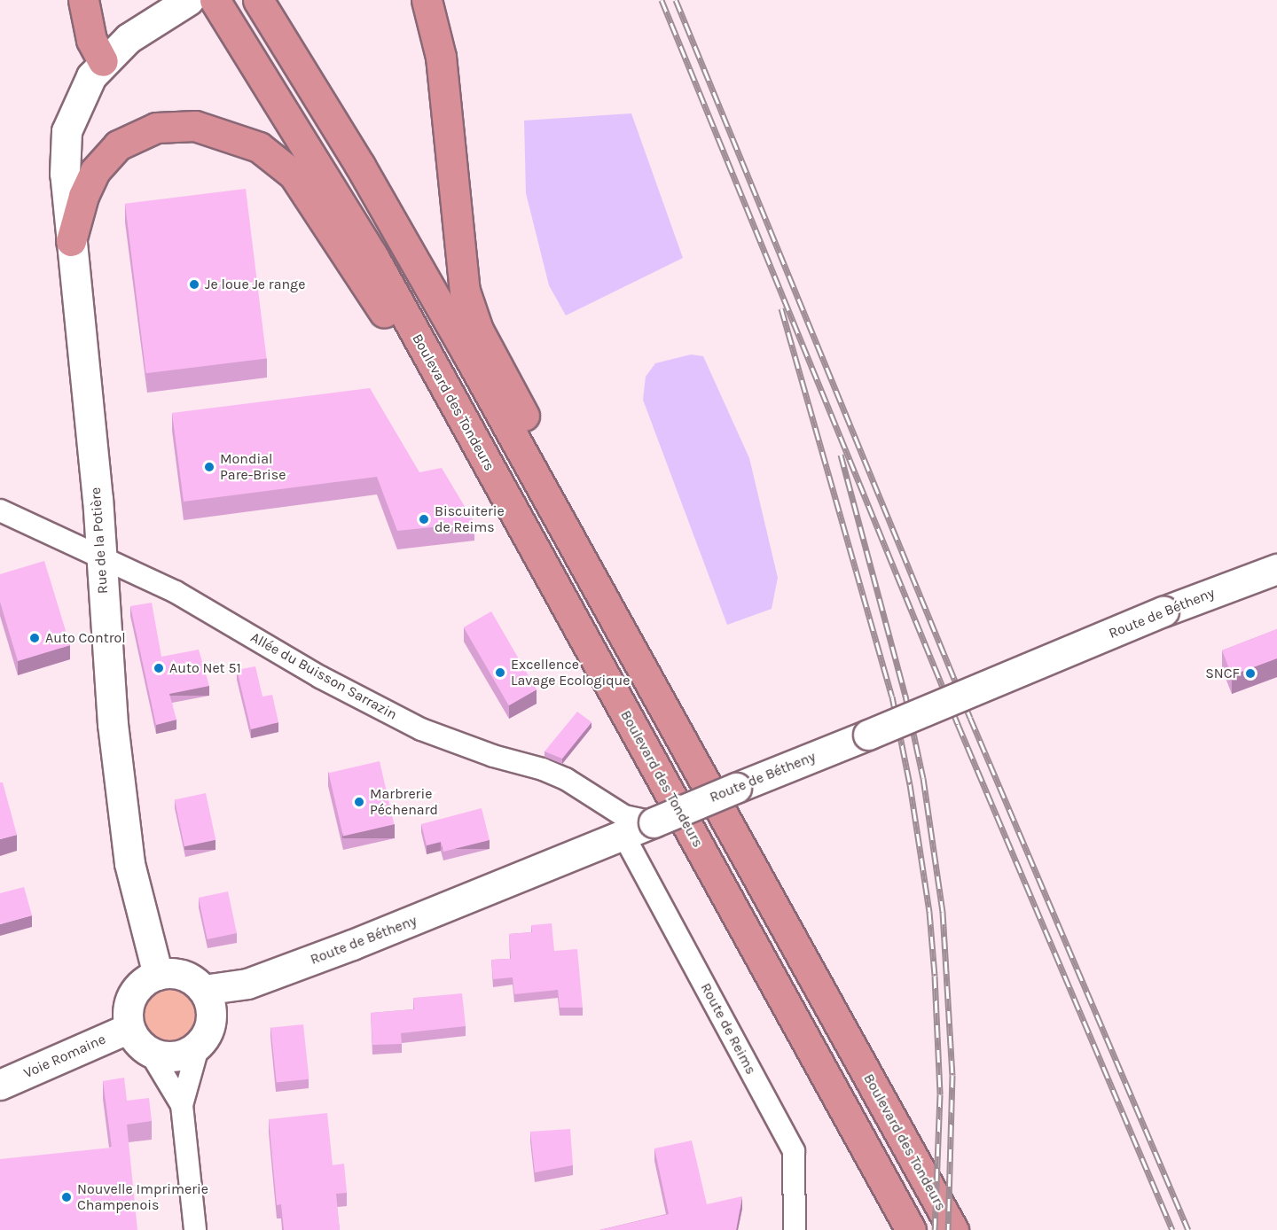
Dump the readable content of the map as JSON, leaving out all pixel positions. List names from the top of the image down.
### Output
{
  "streets": {
    "highway": ["Boulevard des Tondeurs"],
    "main road": ["Rue de la Potière", "Route de Bétheny", "Voie Romaine"],
    "street": ["Allée du Buisson Sarrazin", "Route de Reims"]
  },
  "crossings": [
    ["Rue de la Potière", "Route de Bétheny"],
    ["Rue de la Potière", "Allée du Buisson Sarrazin"],
    ["Rue de la Potière", "Voie Romaine"],
    ["Route de Bétheny", "Allée du Buisson Sarrazin"],
    ["Route de Bétheny", "Route de Reims"],
    ["Route de Bétheny", "Voie Romaine"]
  ],
  "places": [
    "Je loue Je range",
    "Mondial Pare-Brise",
    "Biscuiterie de Reims",
    "Auto Control",
    "Auto Net 51",
    "Excellence Lavage Ecologique",
    "SNCF",
    "Marbrerie Péchenard",
    "Nouvelle Imprimerie Champenois"
  ]
}
